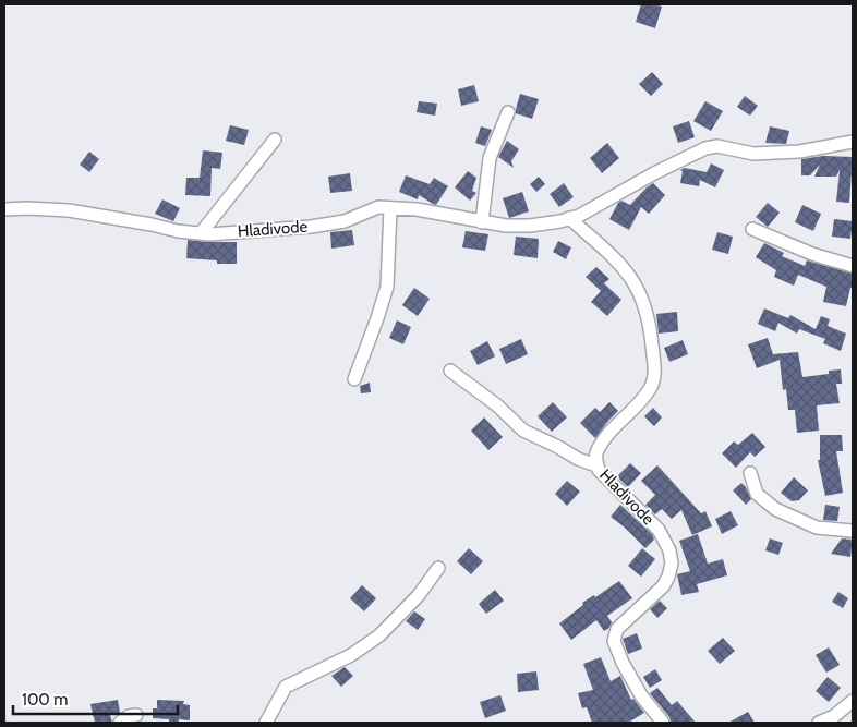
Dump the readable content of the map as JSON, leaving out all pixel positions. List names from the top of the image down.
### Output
{
  "streets": {
    "street": ["Hladivode"]
  },
  "scale_bar": "100 m"
}
